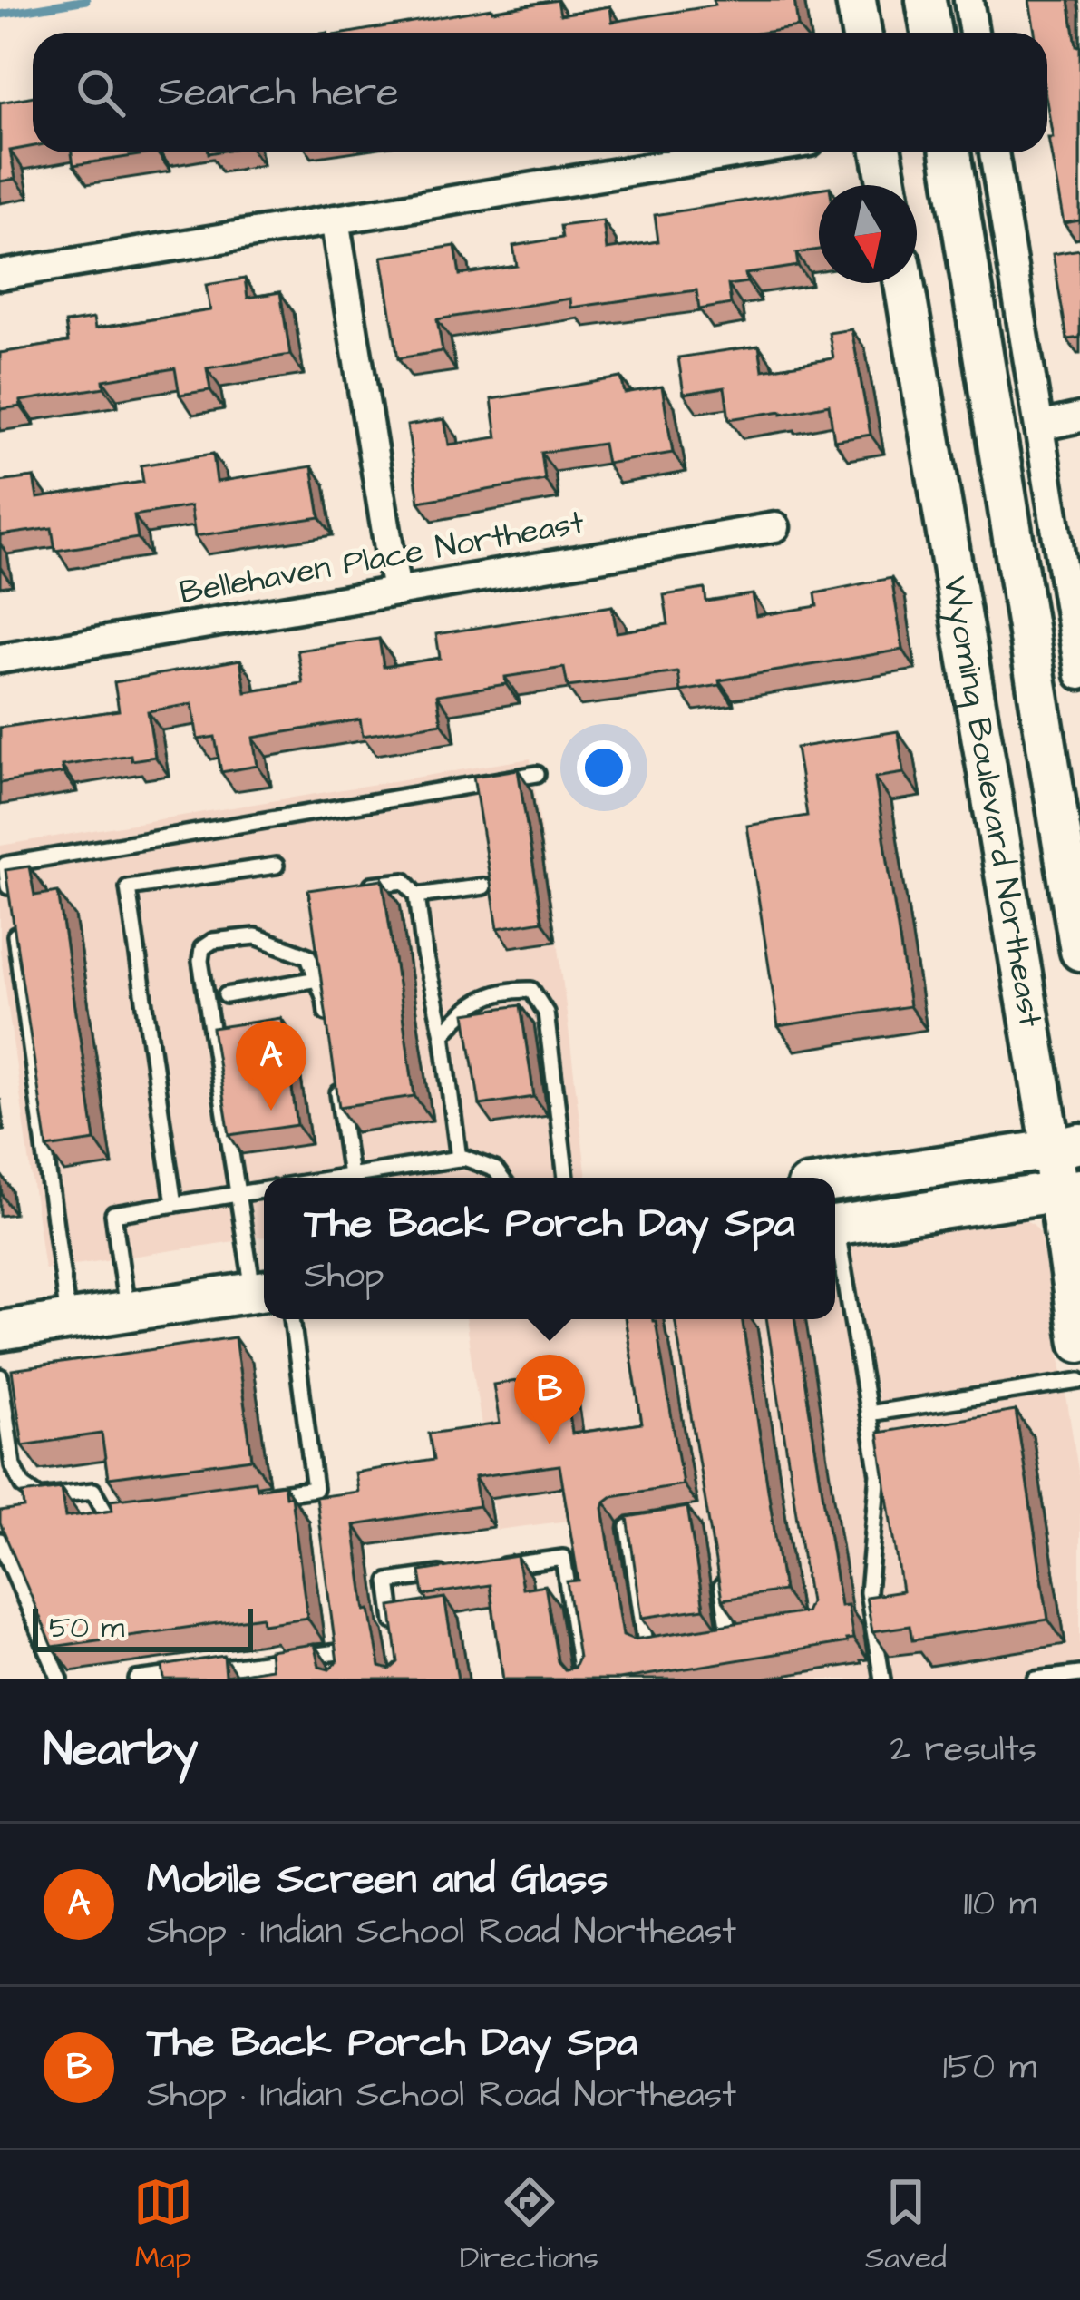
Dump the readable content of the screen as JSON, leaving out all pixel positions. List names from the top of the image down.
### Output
{
  "streets": {
    "main road": ["Wyoming Boulevard Northeast"],
    "street": ["Bellehaven Place Northeast"]
  },
  "scale_bar": "50 m",
  "north": "bottom",
  "page": {
    "search": "Search here",
    "pins": ["A", "B"],
    "popup": ["The Back Porch Day Spa", "Shop"],
    "scale": "50 m",
    "heading": ["Nearby", "2 results"],
    "list": [
      {
        "mark": "A",
        "name": "Mobile Screen and Glass",
        "note": "Shop · Indian School Road Northeast",
        "value": "110 m"
      },
      {
        "mark": "B",
        "name": "The Back Porch Day Spa",
        "note": "Shop · Indian School Road Northeast",
        "value": "150 m"
      }
    ],
    "nav": ["Map", "Directions", "Saved"]
  }
}
